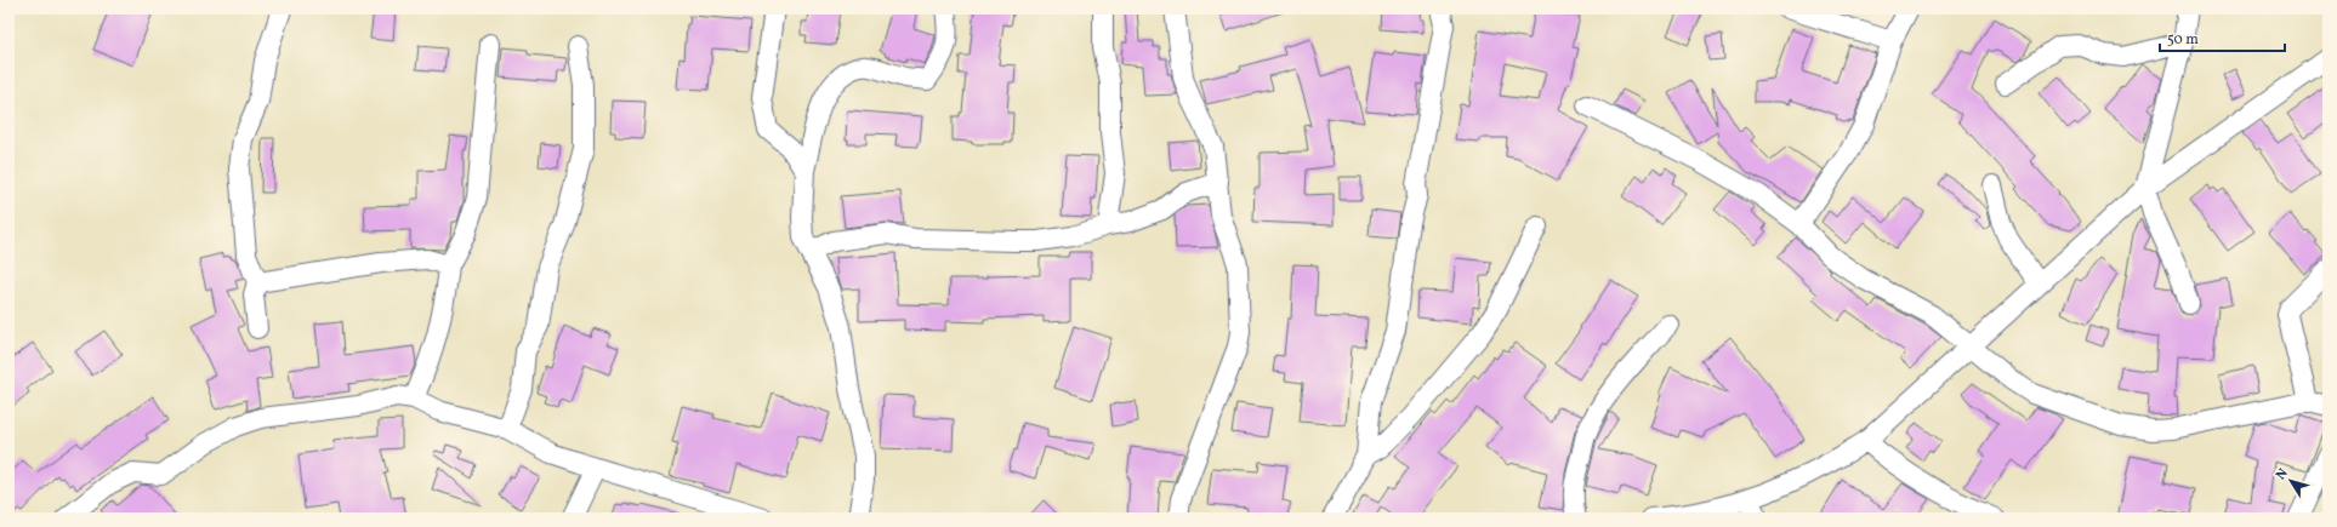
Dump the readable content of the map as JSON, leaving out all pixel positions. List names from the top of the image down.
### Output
{
  "scale_bar": "50 m",
  "north": "top left"
}
